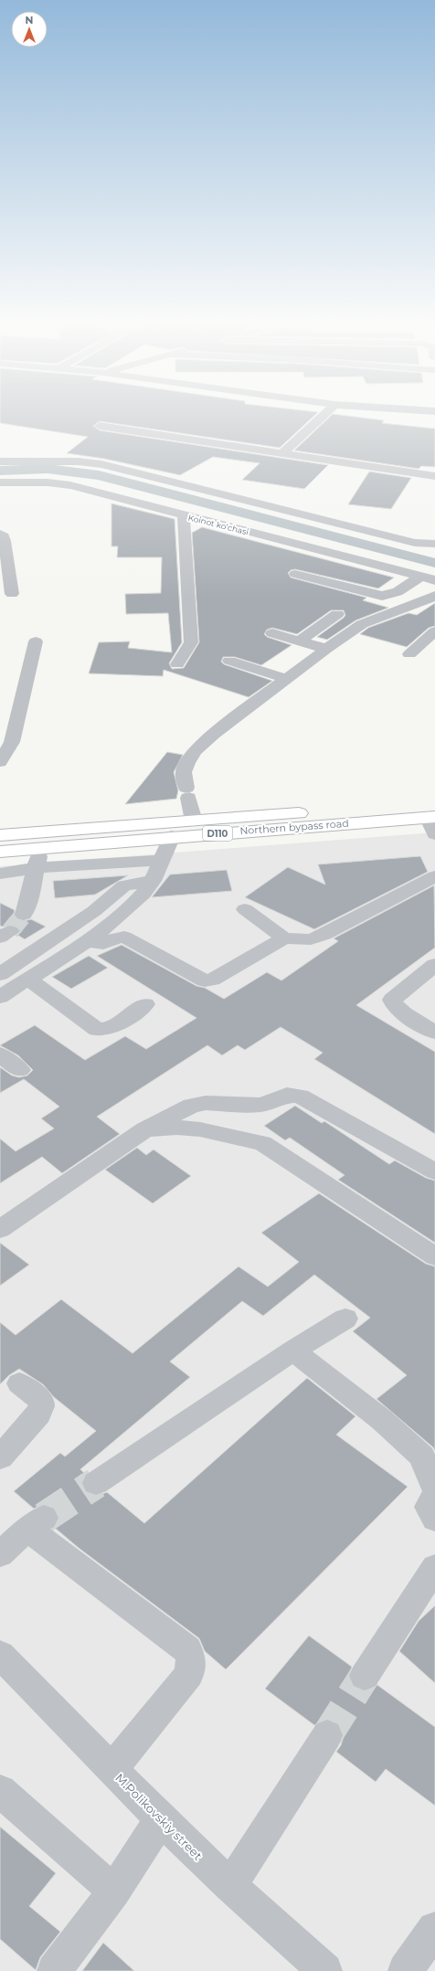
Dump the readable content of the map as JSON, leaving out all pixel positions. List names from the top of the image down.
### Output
{
  "streets": {
    "main road": ["Northern bypass road", "D110"],
    "street": ["Koinot koʻchasi", "M.Polikovskiy street"]
  },
  "north": "top"
}
